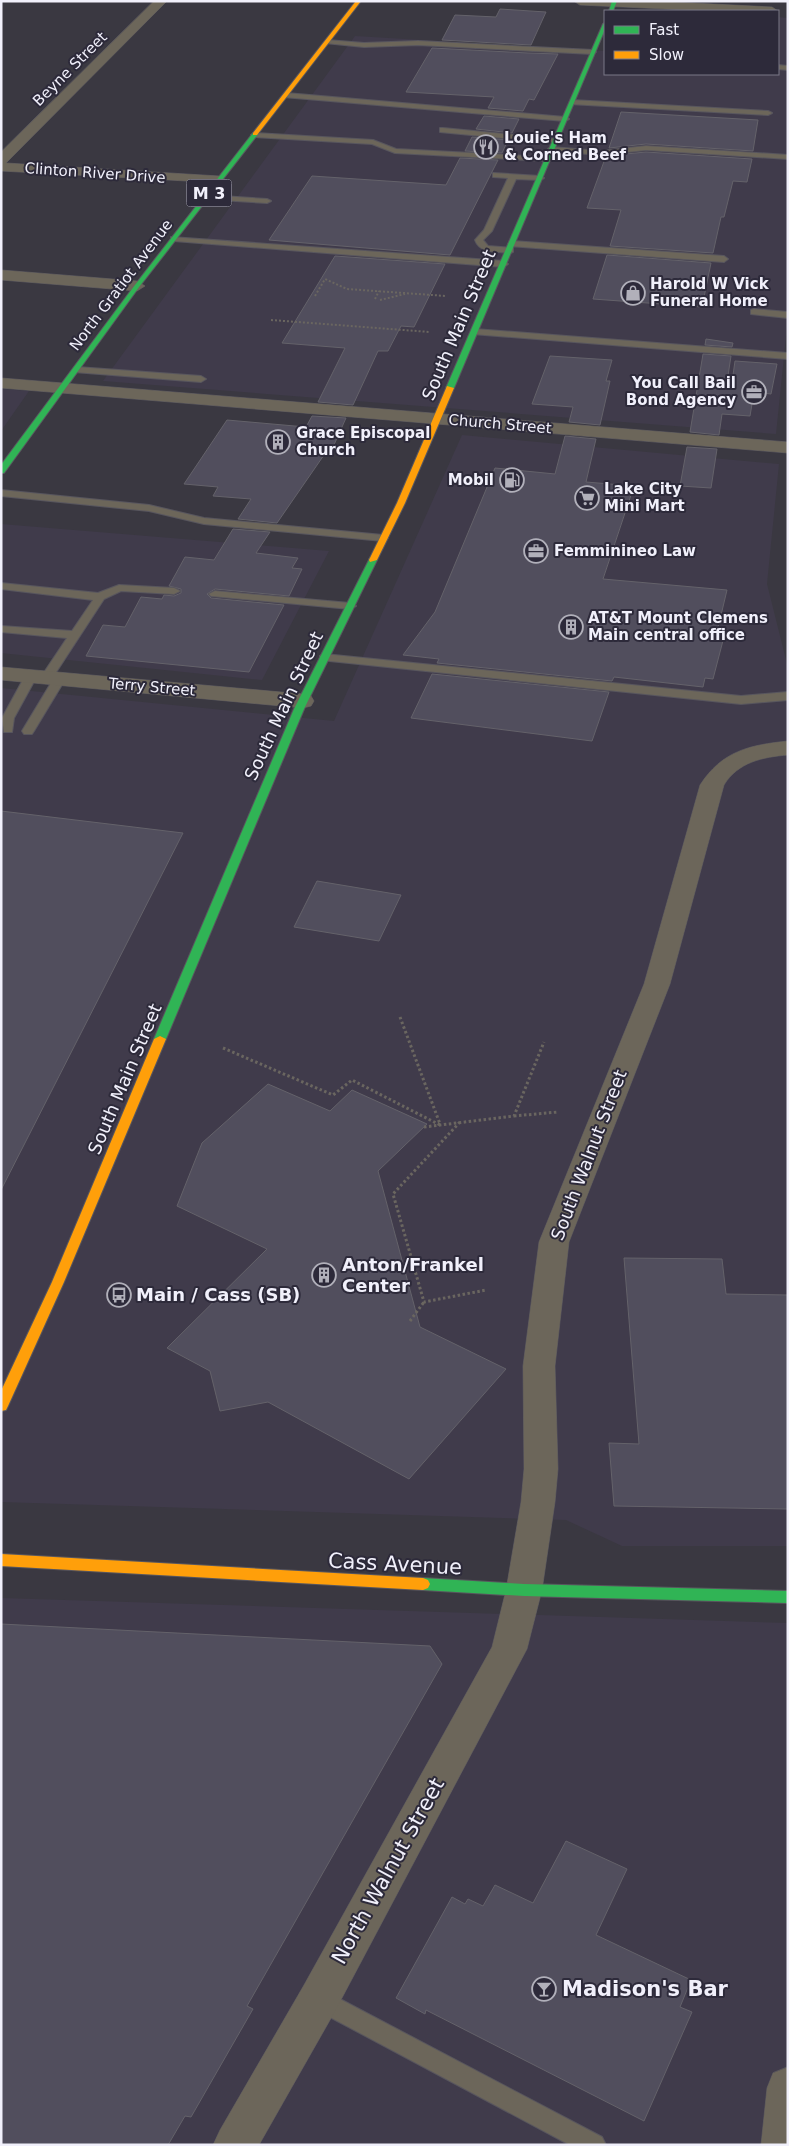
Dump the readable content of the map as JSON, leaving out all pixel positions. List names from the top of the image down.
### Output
{
  "streets": {
    "street": [
      "Beyne Street",
      "Clinton River Drive",
      "M 3",
      "North Gratiot Avenue",
      "South Main Street",
      "Church Street",
      "Terry Street",
      "South Walnut Street",
      "Cass Avenue",
      "North Walnut Street"
    ]
  },
  "crossings": [
    ["Clinton River Drive", "North Gratiot Avenue"],
    ["North Gratiot Avenue", "Church Street"],
    ["South Main Street", "Church Street"],
    ["South Main Street", "Terry Street"],
    ["South Walnut Street", "Cass Avenue"],
    ["South Walnut Street", "North Walnut Street"],
    ["Cass Avenue", "North Walnut Street"]
  ],
  "places": {
    "restaurant": ["Louie's Ham & Corned Beef"],
    "shop": ["Harold W Vick Funeral Home"],
    "office": ["You Call Bail Bond Agency", "Femminineo Law"],
    "building": ["Grace Episcopal Church", "AT&T Mount Clemens Main central office", "Anton/Frankel Center"],
    "fuel station": ["Mobil"],
    "supermarket": ["Lake City Mini Mart"],
    "bus stop": ["Main / Cass (SB)"],
    "bar": ["Madison's Bar"]
  },
  "legend": ["Fast", "Slow"]
}
